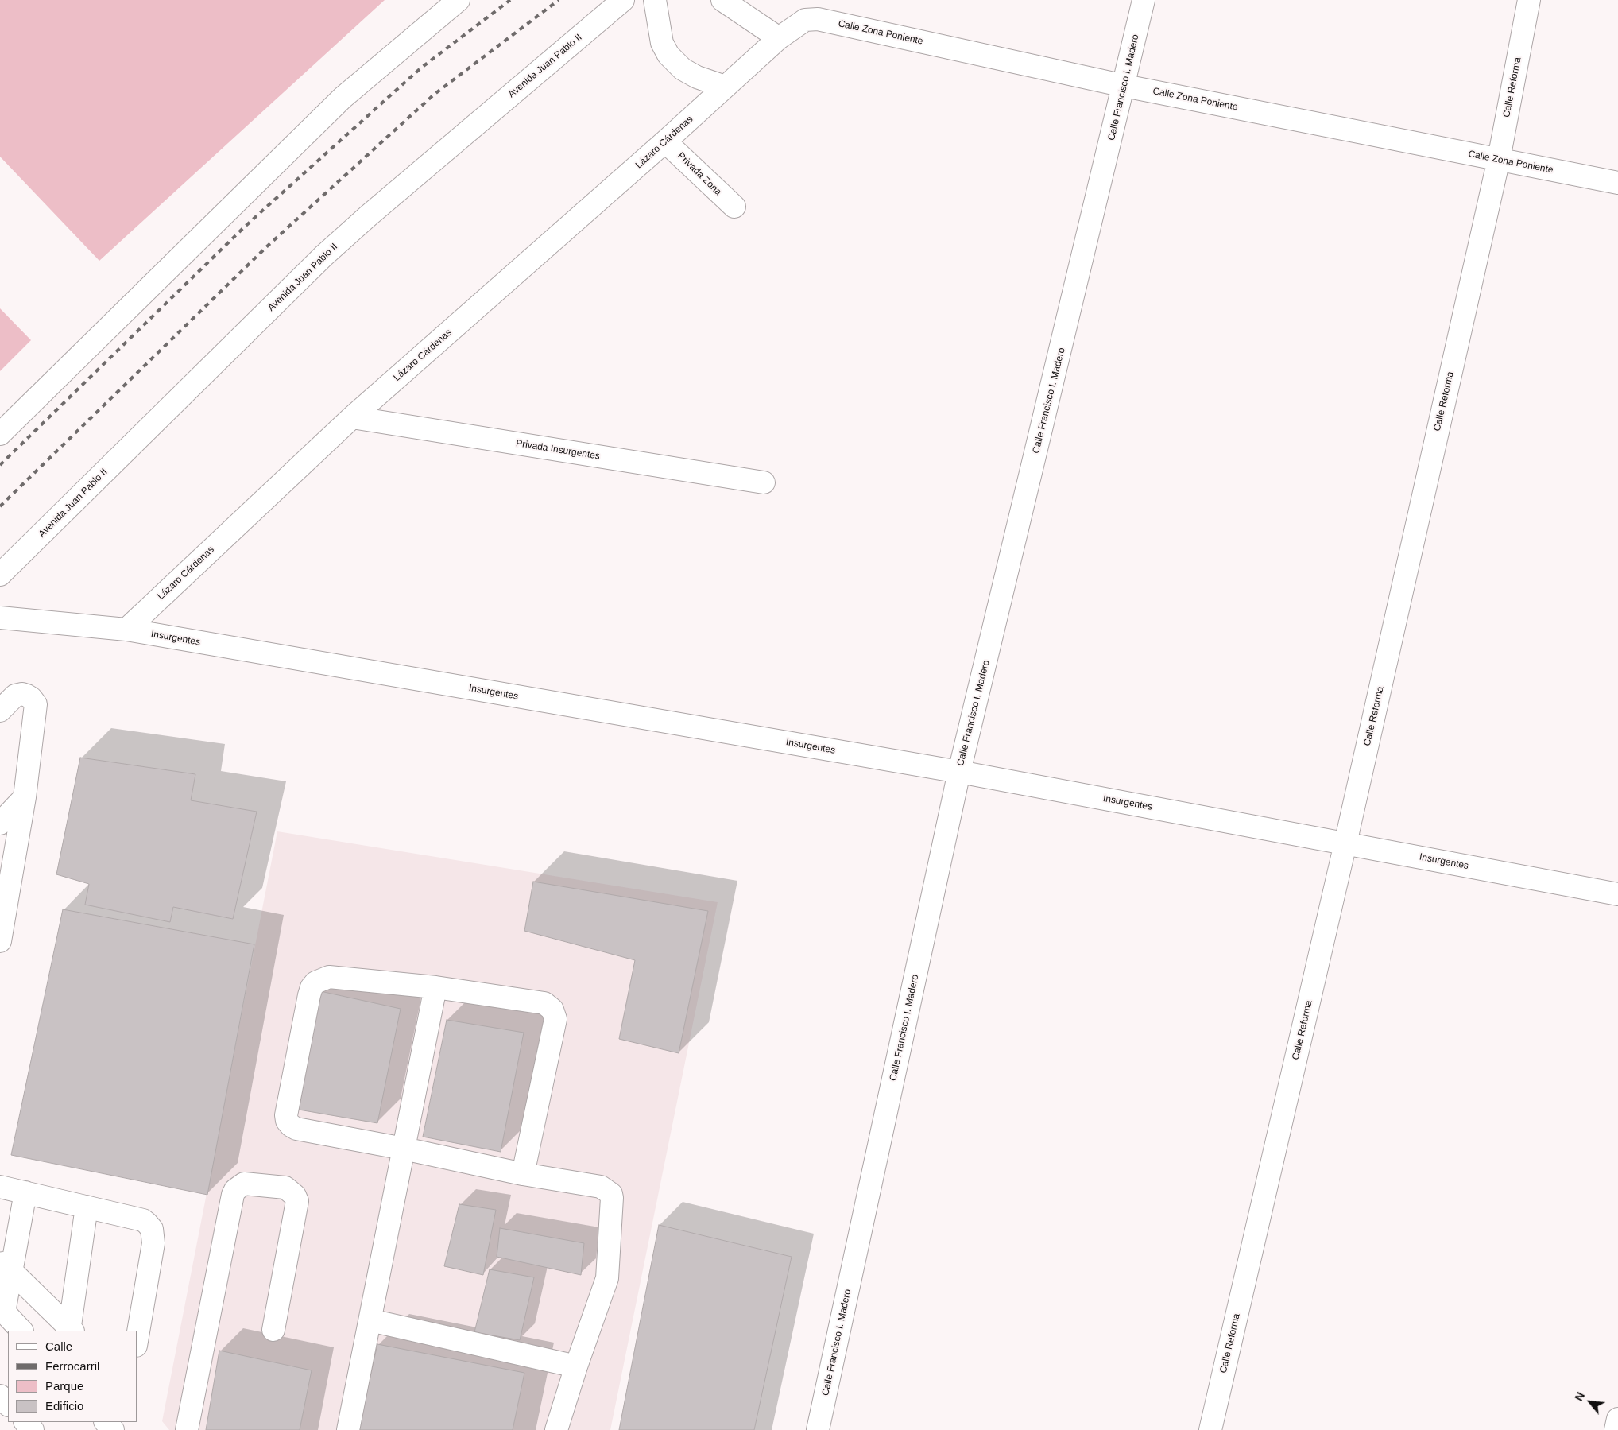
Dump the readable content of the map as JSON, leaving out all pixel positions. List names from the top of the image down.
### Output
{
  "streets": {
    "main road": [
      "Calle Zona Poniente",
      "Avenida Juan Pablo II",
      "Calle Francisco I. Madero",
      "Calle Reforma",
      "Lázaro Cárdenas",
      "Privada Zona",
      "Privada Insurgentes",
      "Insurgentes"
    ]
  },
  "crossings": [
    ["Calle Zona Poniente", "Calle Francisco I. Madero"],
    ["Calle Zona Poniente", "Calle Reforma"],
    ["Calle Zona Poniente", "Lázaro Cárdenas"],
    ["Calle Francisco I. Madero", "Insurgentes"],
    ["Calle Reforma", "Insurgentes"],
    ["Lázaro Cárdenas", "Privada Zona"],
    ["Lázaro Cárdenas", "Privada Insurgentes"],
    ["Lázaro Cárdenas", "Insurgentes"]
  ],
  "legend": [
    "Calle",
    "Ferrocarril",
    "Parque",
    "Edificio"
  ],
  "north": "top left"
}
